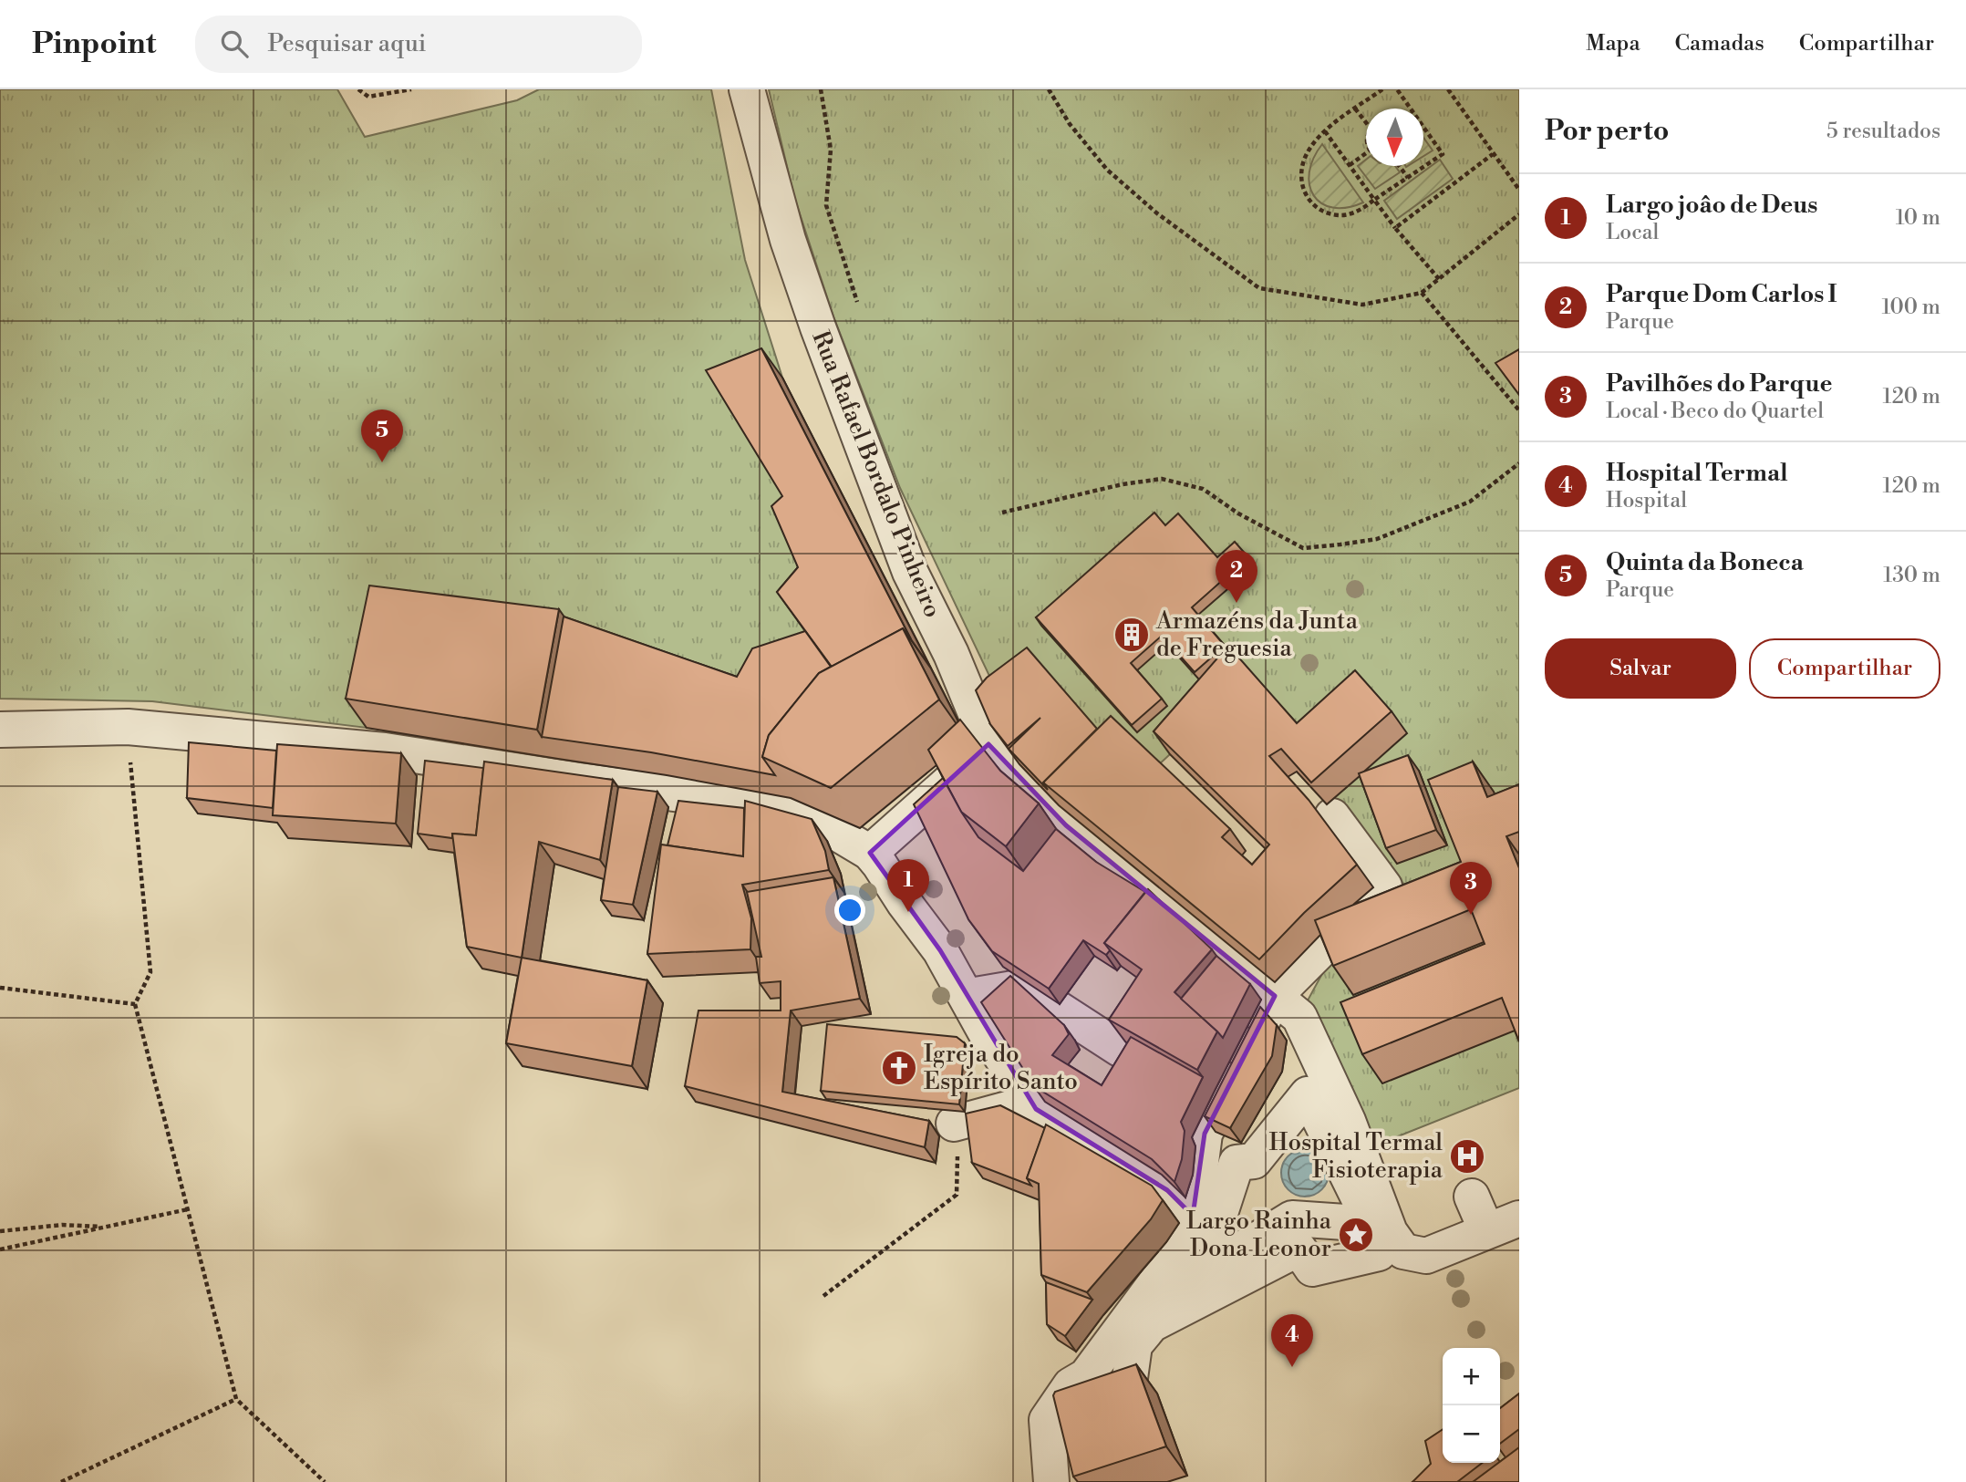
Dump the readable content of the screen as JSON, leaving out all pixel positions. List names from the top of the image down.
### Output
{
  "streets": {
    "street": ["Rua Rafael Bordalo Pinheiro"]
  },
  "places": {
    "building": ["Armazéns da Junta de Freguesia"],
    "church": ["Igreja do Espírito Santo"],
    "hospital": ["Hospital Termal Fisioterapia"],
    "place": ["Largo Rainha Dona Leonor"]
  },
  "north": "bottom",
  "page": {
    "header": "Pinpoint",
    "search": "Pesquisar aqui",
    "nav": ["Mapa", "Camadas", "Compartilhar"],
    "heading": ["Por perto", "5 resultados"],
    "list": [
      {
        "mark": "1",
        "name": "Largo joâo de Deus",
        "note": "Local",
        "value": "10 m"
      },
      {
        "mark": "2",
        "name": "Parque Dom Carlos I",
        "note": "Parque",
        "value": "100 m"
      },
      {
        "mark": "3",
        "name": "Pavilhões do Parque",
        "note": "Local · Beco do Quartel",
        "value": "120 m"
      },
      {
        "mark": "4",
        "name": "Hospital Termal",
        "note": "Hospital",
        "value": "120 m"
      },
      {
        "mark": "5",
        "name": "Quinta da Boneca",
        "note": "Parque",
        "value": "130 m"
      }
    ],
    "pins": [
      "5",
      "2",
      "1",
      "3",
      "4"
    ],
    "buttons": ["Salvar", "Compartilhar"],
    "map_buttons": ["+", "−"]
  }
}
